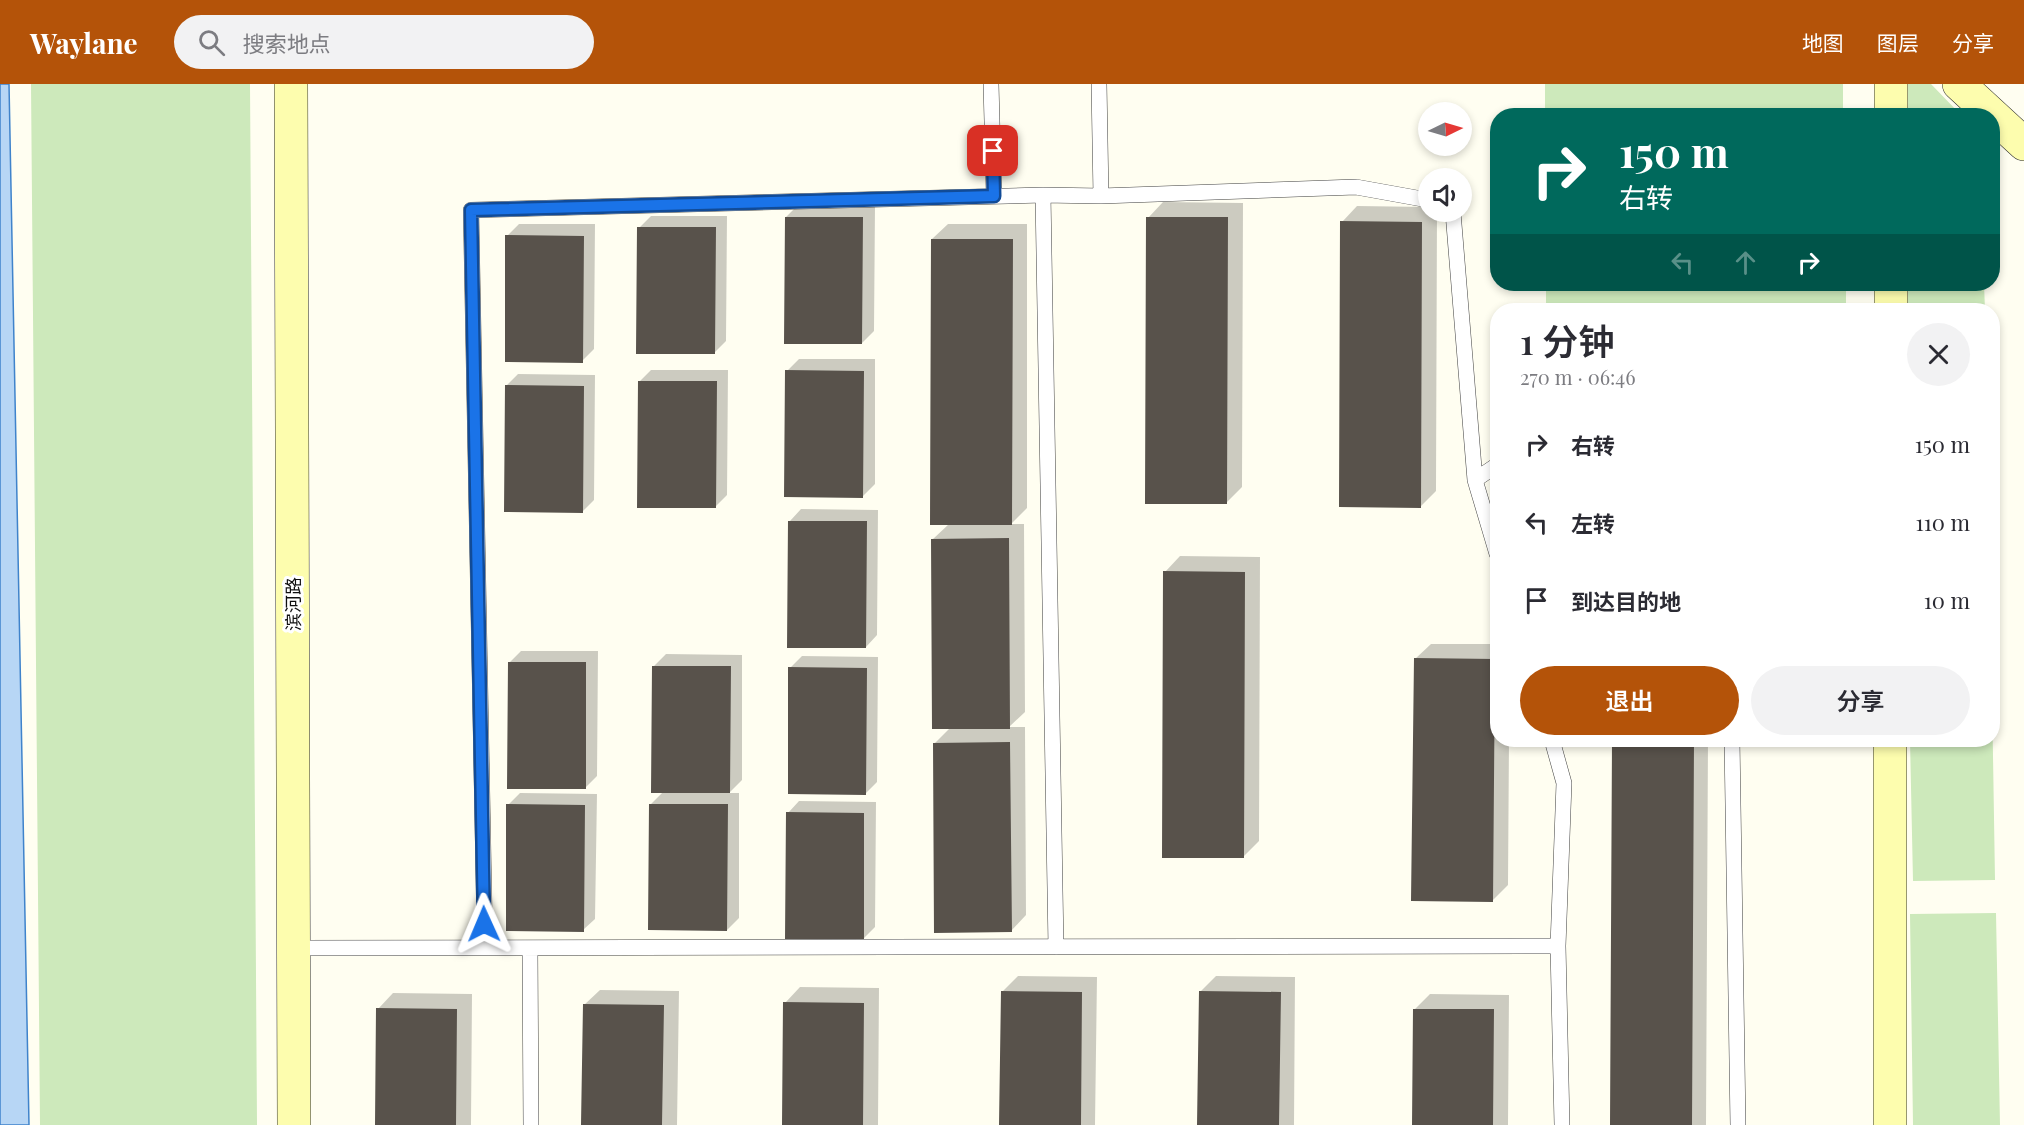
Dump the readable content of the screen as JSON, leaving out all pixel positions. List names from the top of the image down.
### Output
{
  "streets": {
    "street": ["滨河路"]
  },
  "north": "right",
  "page": {
    "header": "Waylane",
    "search": "搜索地点",
    "nav": ["地图", "图层", "分享"],
    "turn": ["150 m", "右转"],
    "heading": ["1 分钟", "270 m · 06:46"],
    "list": [
      {
        "name": "右转",
        "value": "150 m"
      },
      {
        "name": "左转",
        "value": "110 m"
      },
      {
        "name": "到达目的地",
        "value": "10 m"
      }
    ],
    "buttons": ["退出", "分享"]
  }
}
